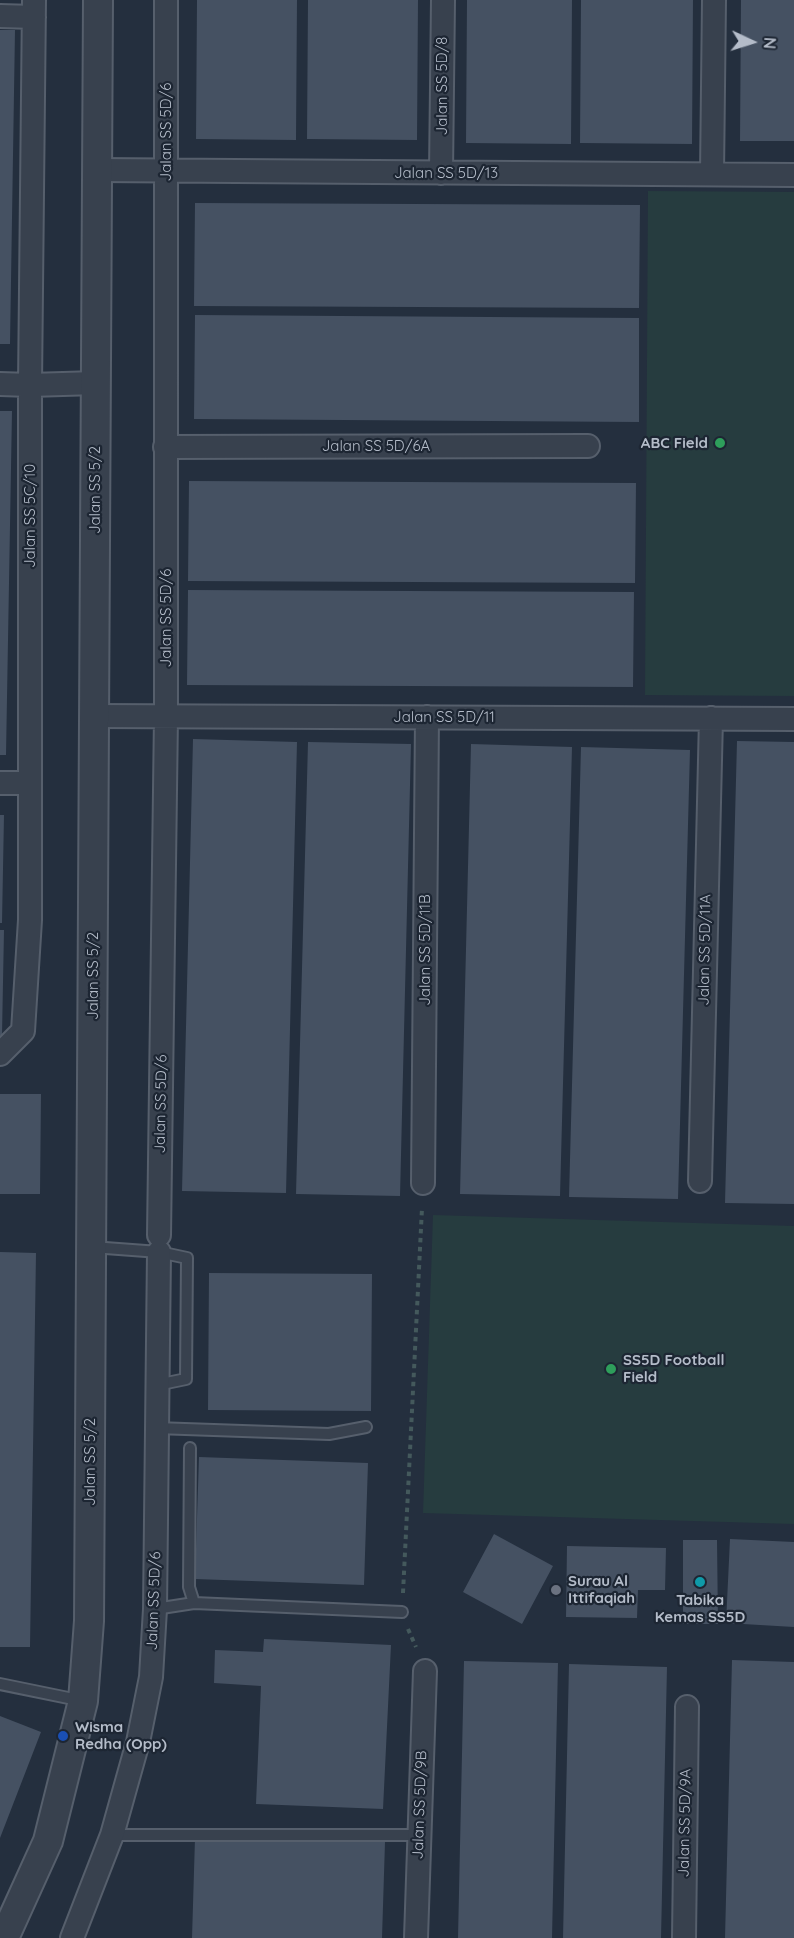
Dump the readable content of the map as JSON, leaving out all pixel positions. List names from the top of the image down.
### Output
{
  "streets": {
    "street": [
      "Jalan SS 5D/8",
      "Jalan SS 5D/6",
      "Jalan SS 5D/13",
      "Jalan SS 5D/6A",
      "Jalan SS 5/2",
      "Jalan SS 5C/10",
      "Jalan SS 5D/11",
      "Jalan SS 5D/11B",
      "Jalan SS 5D/11A",
      "Jalan SS 5D/9B",
      "Jalan SS 5D/9A"
    ]
  },
  "crossings": [
    ["Jalan SS 5D/8", "Jalan SS 5D/13"],
    ["Jalan SS 5D/6", "Jalan SS 5D/13"],
    ["Jalan SS 5D/6", "Jalan SS 5D/6A"],
    ["Jalan SS 5D/6", "Jalan SS 5D/11"],
    ["Jalan SS 5D/13", "Jalan SS 5/2"],
    ["Jalan SS 5/2", "Jalan SS 5D/11"],
    ["Jalan SS 5D/11", "Jalan SS 5D/11B"],
    ["Jalan SS 5D/11", "Jalan SS 5D/11A"]
  ],
  "places": [
    "ABC Field",
    "SS5D Football Field",
    "Tabika Kemas SS5D",
    "Surau Al Ittifaqiah",
    "Wisma Redha (Opp)"
  ],
  "north": "right"
}
